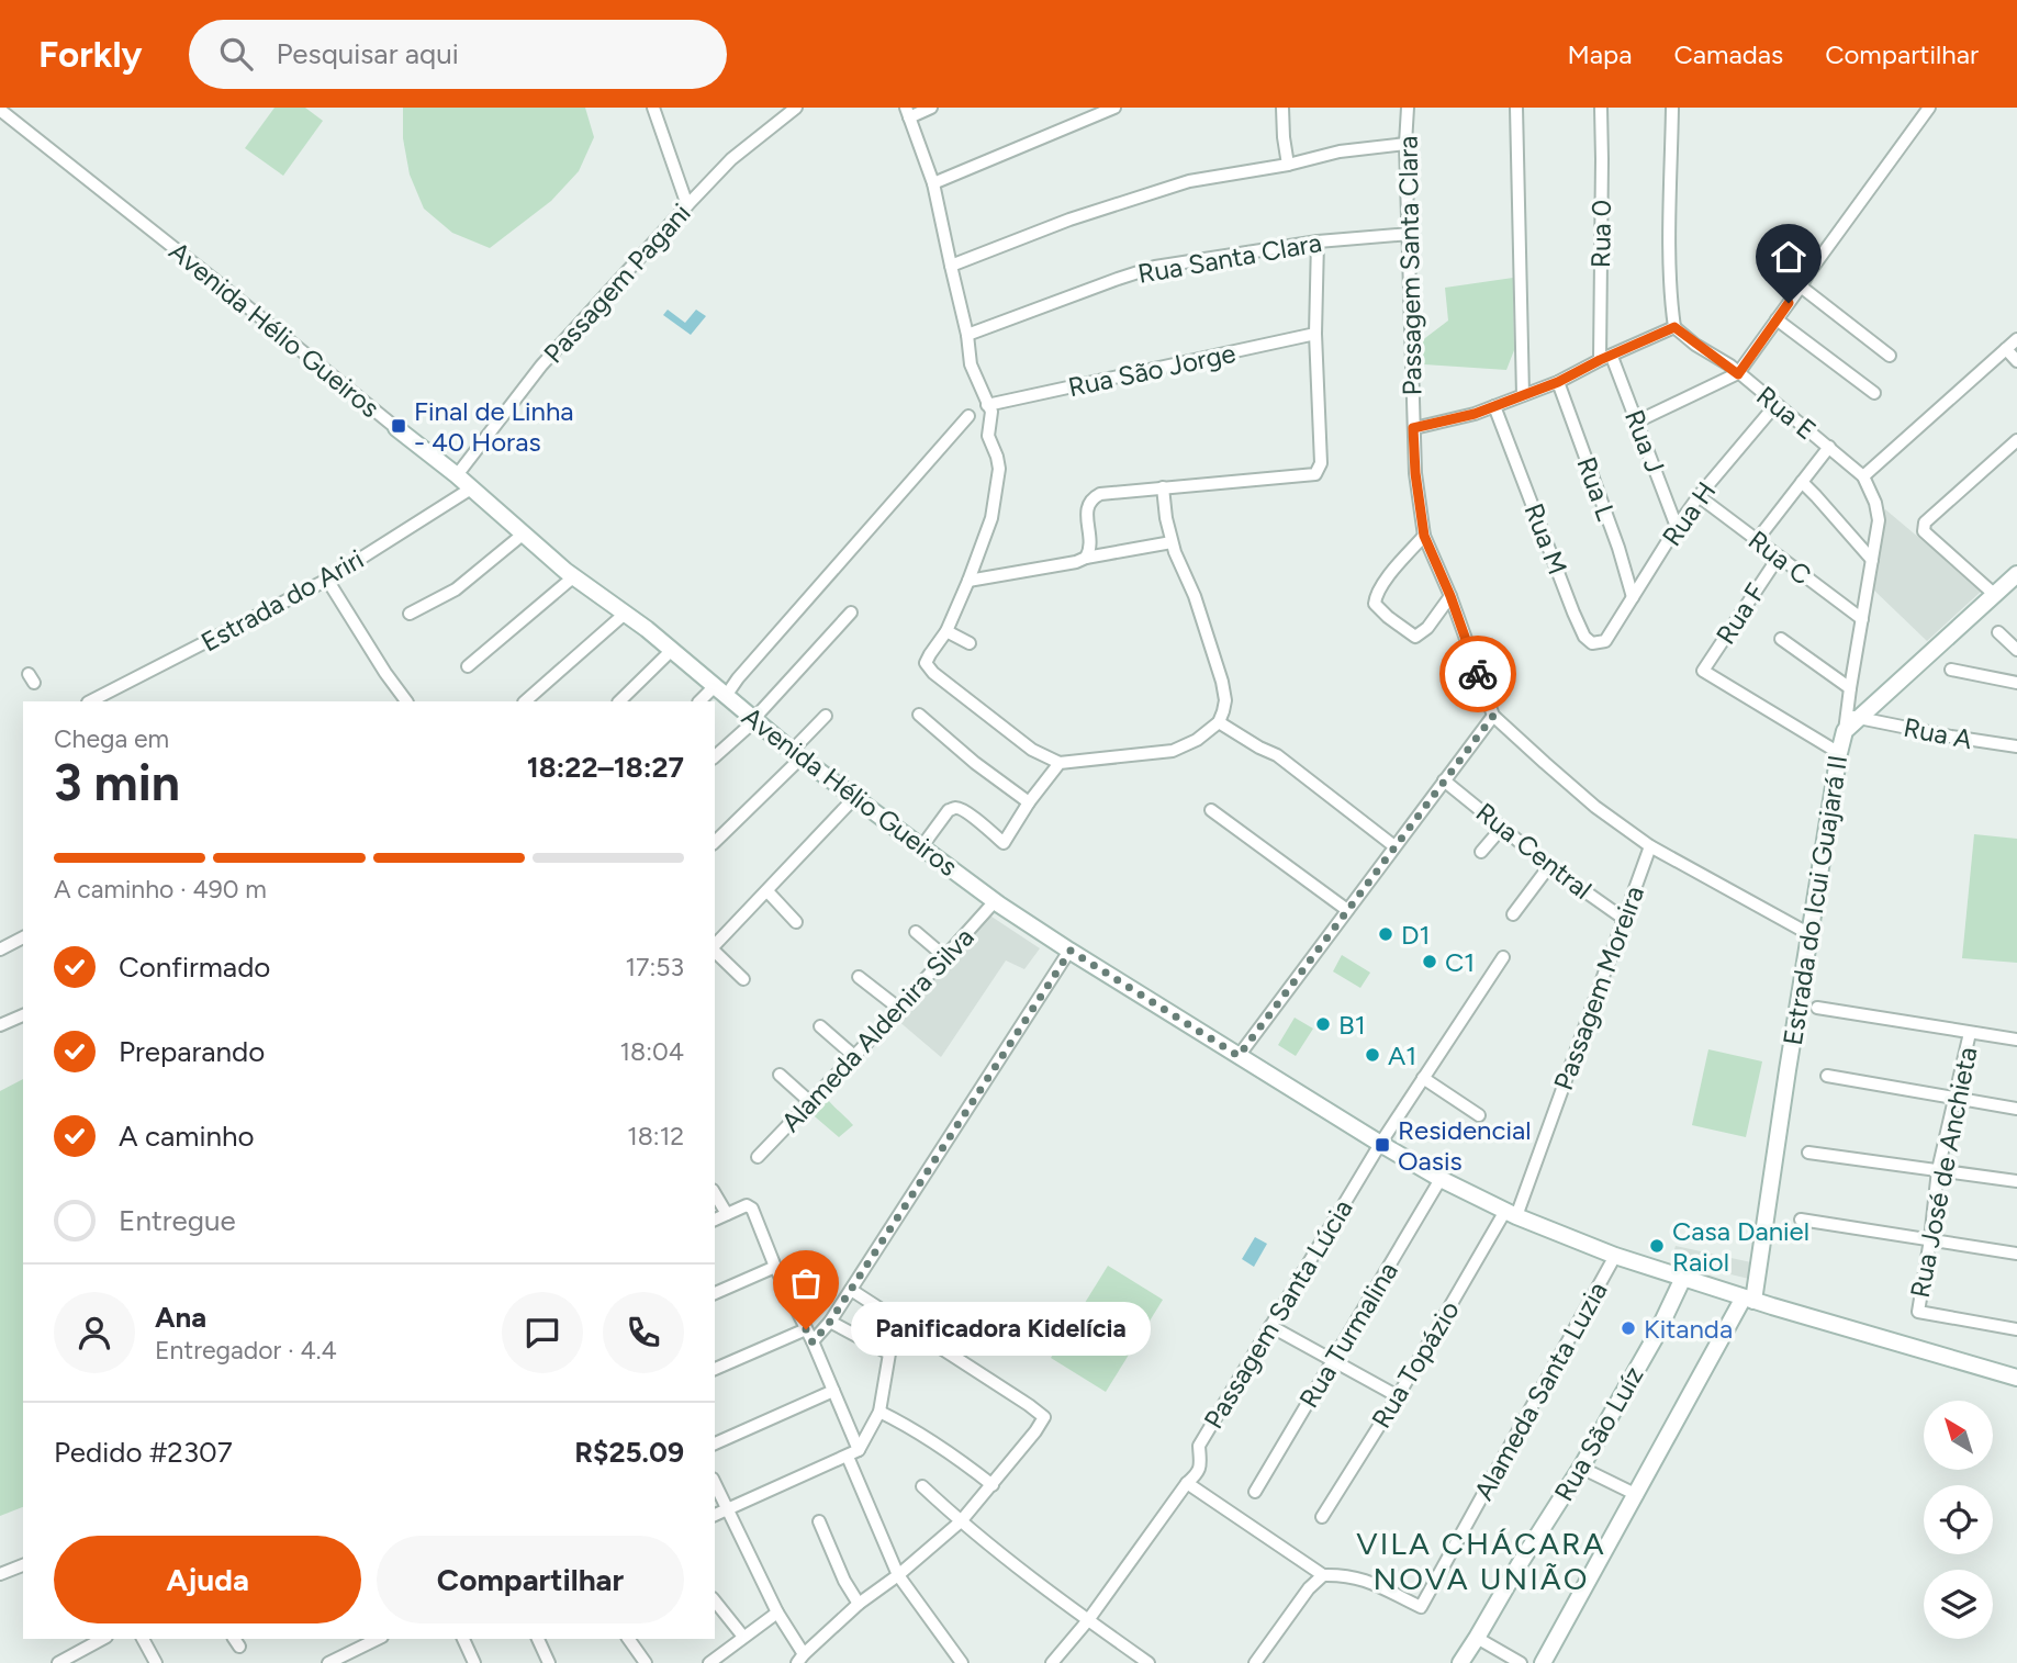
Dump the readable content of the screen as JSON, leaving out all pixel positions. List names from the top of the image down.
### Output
{
  "streets": {
    "main road": ["Avenida Hélio Gueiros", "Estrada do Icui Guajará II", "Rua São Luíz"],
    "street": [
      "Rua 0",
      "Rua Santa Clara",
      "Passagem Santa Clara",
      "Passagem Pagani",
      "Rua São Jorge",
      "Rua E",
      "Rua J",
      "Rua L",
      "Rua H",
      "Rua M",
      "Rua C",
      "Estrada do Ariri",
      "Rua F",
      "Rua A",
      "Rua Central",
      "Passagem Moreira",
      "Alameda Aldenira Silva",
      "Rua José de Anchieta",
      "Passagem Santa Lúcia",
      "Rua Turmalina",
      "Rua Topázio",
      "Alameda Santa Luzia"
    ]
  },
  "crossings": [
    ["Rua 0", "Rua J"],
    ["Rua Santa Clara", "Passagem Santa Clara"],
    ["Passagem Santa Clara", "Estrada do Icui Guajará II"],
    ["Passagem Santa Clara", "Passagem Moreira"],
    ["Passagem Pagani", "Avenida Hélio Gueiros"],
    ["Avenida Hélio Gueiros", "Estrada do Ariri"],
    ["Avenida Hélio Gueiros", "Estrada do Icui Guajará II"],
    ["Avenida Hélio Gueiros", "Passagem Moreira"],
    ["Avenida Hélio Gueiros", "Alameda Aldenira Silva"],
    ["Avenida Hélio Gueiros", "Passagem Santa Lúcia"],
    ["Avenida Hélio Gueiros", "Rua Turmalina"],
    ["Avenida Hélio Gueiros", "Rua Topázio"],
    ["Avenida Hélio Gueiros", "Alameda Santa Luzia"],
    ["Avenida Hélio Gueiros", "Rua São Luíz"],
    ["Rua E", "Rua H"],
    ["Rua J", "Rua H"],
    ["Rua L", "Rua H"],
    ["Rua H", "Rua M"],
    ["Rua H", "Rua C"],
    ["Rua C", "Rua F"],
    ["Rua F", "Estrada do Icui Guajará II"],
    ["Rua A", "Estrada do Icui Guajará II"],
    ["Rua Central", "Passagem Moreira"],
    ["Passagem Moreira", "Rua Topázio"]
  ],
  "districts": ["VILA CHÁCARA NOVA UNIÃO"],
  "places": {
    "transit": ["Final de Linha - 40 Horas", "Residencial Oasis"],
    "other": [
      "D1",
      "C1",
      "B1",
      "A1",
      "Casa Daniel Raiol",
      "Kitanda",
      "Panificadora Kidelícia"
    ]
  },
  "north": "top left",
  "page": {
    "header": "Forkly",
    "search": "Pesquisar aqui",
    "nav": ["Mapa", "Camadas", "Compartilhar"],
    "heading": ["3 min", "Chega em", "18:22–18:27"],
    "panel": [
      "Ana",
      "Entregador · 4.4",
      "Pedido #2307",
      "R$25.09"
    ],
    "bar": "A caminho · 490 m",
    "list": [
      ["Confirmado", "17:53"],
      ["Preparando", "18:04"],
      ["A caminho", "18:12"],
      "Entregue"
    ],
    "bubble": "Panificadora Kidelícia",
    "buttons": ["Ajuda", "Compartilhar"]
  }
}
